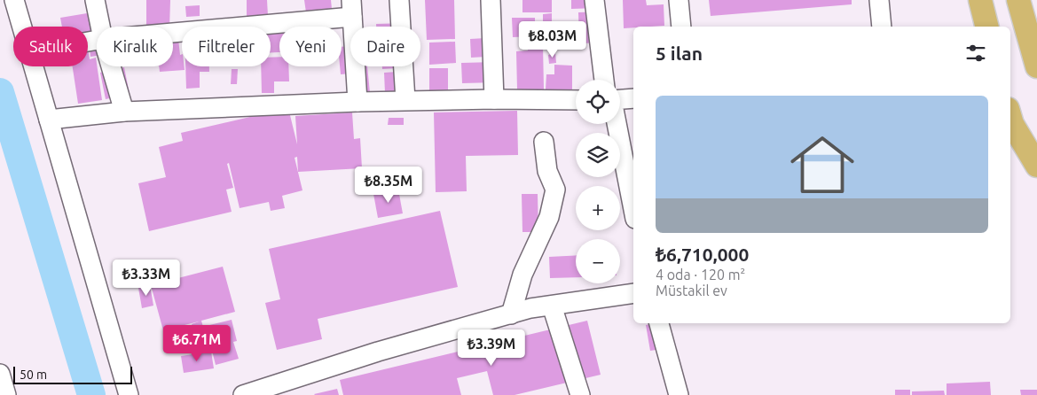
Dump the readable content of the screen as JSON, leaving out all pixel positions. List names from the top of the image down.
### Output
{
  "scale_bar": "50 m",
  "page": {
    "price": [
      "₺8.03M",
      "₺8.35M",
      "₺3.33M",
      "₺6.71M",
      "₺3.39M"
    ],
    "chip": [
      "Satılık",
      "Kiralık",
      "Filtreler",
      "Yeni",
      "Daire"
    ],
    "heading": "5 ilan",
    "map_buttons": ["+", "−"],
    "list": [
      {
        "name": "₺6,710,000",
        "note": "4 oda · 120 m² · Müstakil ev"
      }
    ],
    "scale": "50 m"
  }
}
